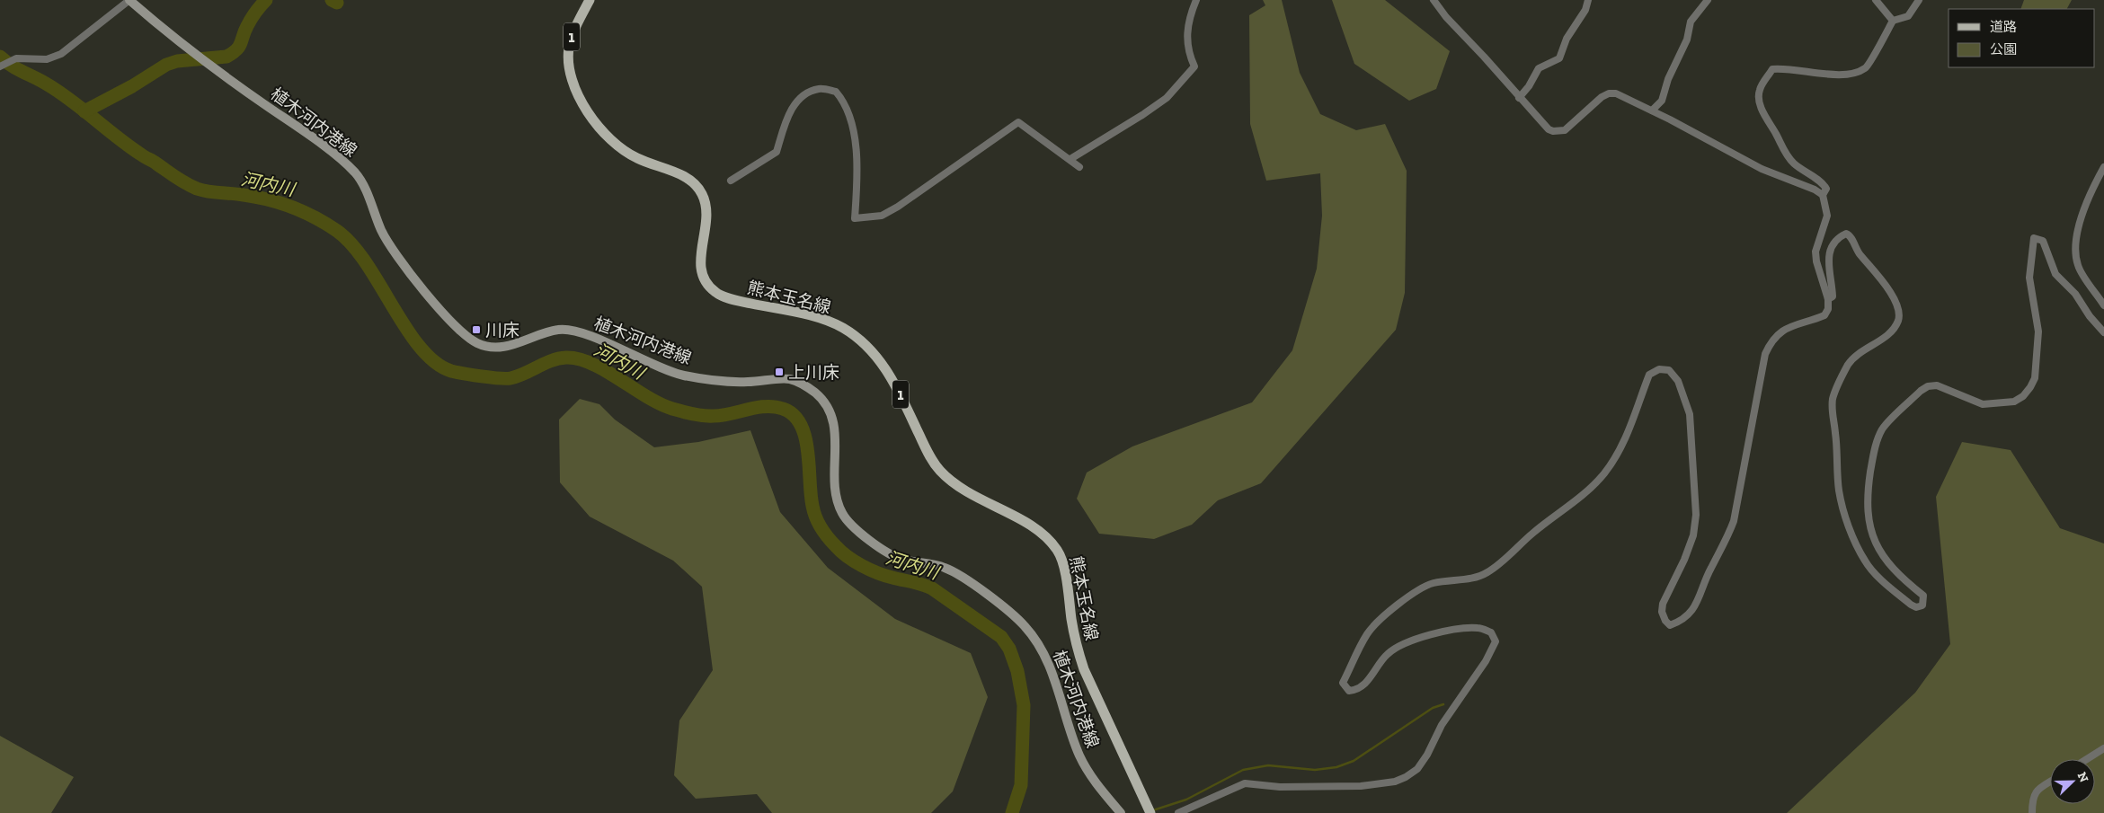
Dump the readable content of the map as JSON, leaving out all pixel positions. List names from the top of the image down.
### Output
{
  "streets": {
    "main road": ["1", "植木河内港線", "熊本玉名線"]
  },
  "water": ["河内川"],
  "places": {
    "transit": ["川床", "上川床"]
  },
  "legend": ["道路", "公園"],
  "north": "top right"
}
